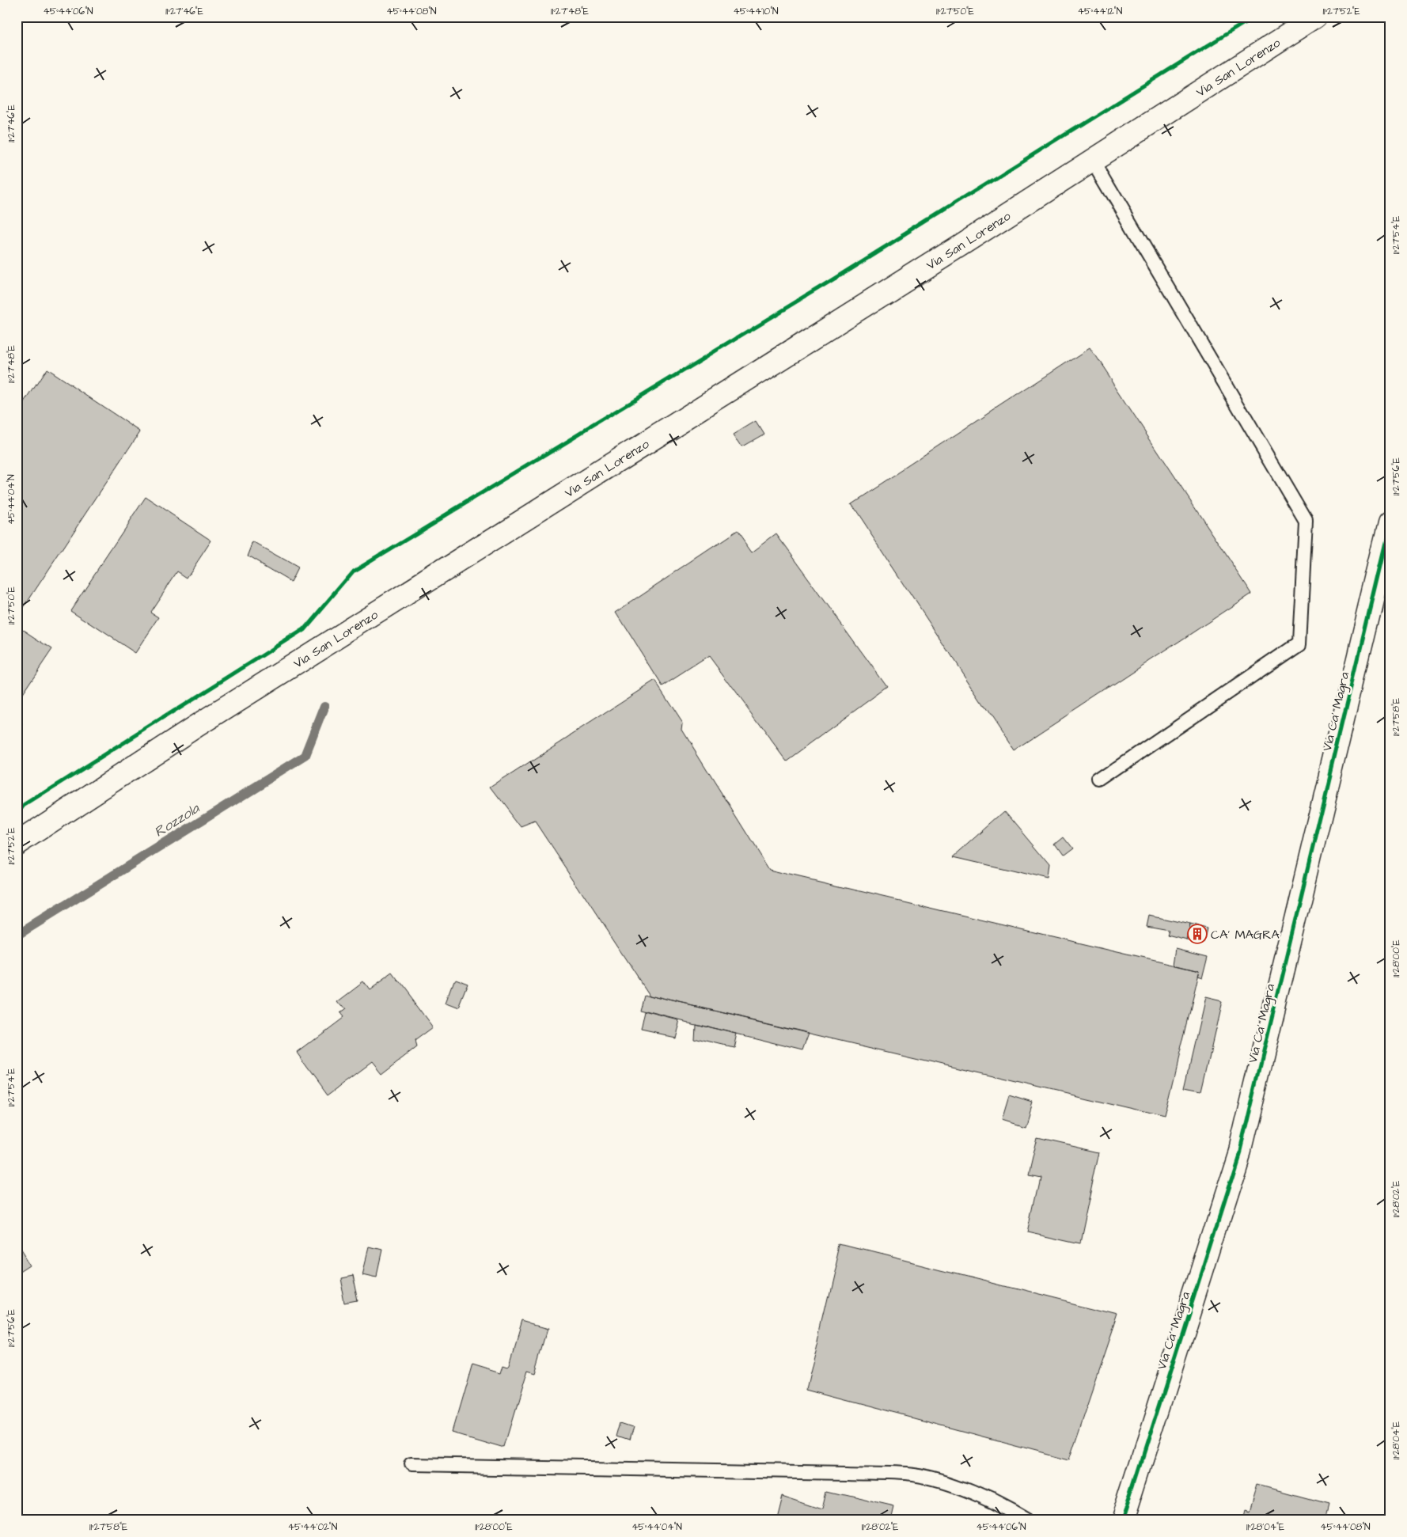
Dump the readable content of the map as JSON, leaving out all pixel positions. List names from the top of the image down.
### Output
{
  "streets": {
    "main road": ["Via San Lorenzo", "Via Ca' Magra"]
  },
  "water": ["Rozzola"],
  "places": {
    "building": ["CA' MAGRA"]
  },
  "coordinates": [
    "45°44'06\"N",
    "11°27'46\"E",
    "45°44'08\"N",
    "11°27'48\"E",
    "45°44'10\"N",
    "11°27'50\"E",
    "45°44'12\"N",
    "11°27'52\"E",
    "11°27'54\"E",
    "11°27'56\"E",
    "45°44'04\"N",
    "11°27'58\"E",
    "11°28'00\"E",
    "11°28'02\"E",
    "11°28'04\"E",
    "45°44'02\"N"
  ]
}
